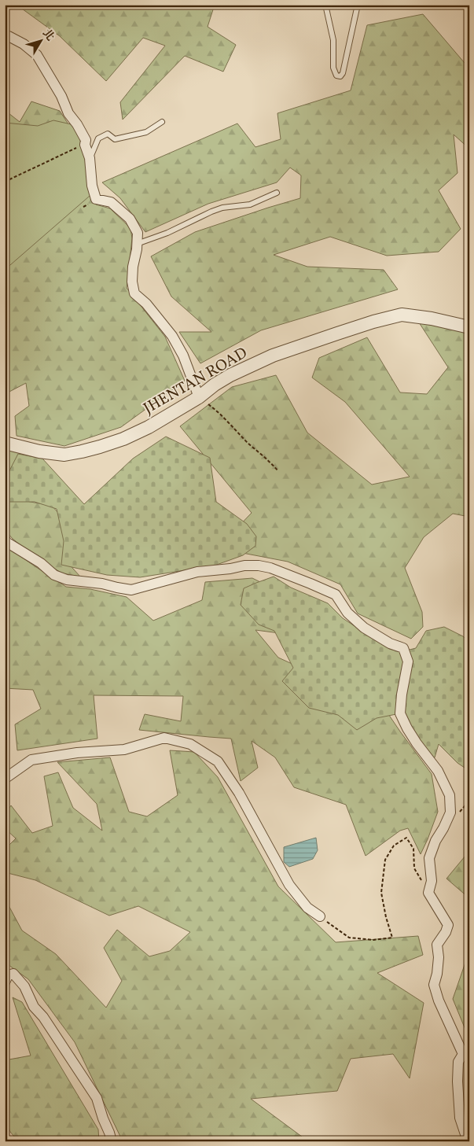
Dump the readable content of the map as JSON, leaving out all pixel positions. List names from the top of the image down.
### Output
{
  "streets": {
    "street": ["JHENTAN ROAD"]
  },
  "north": "top right"
}
